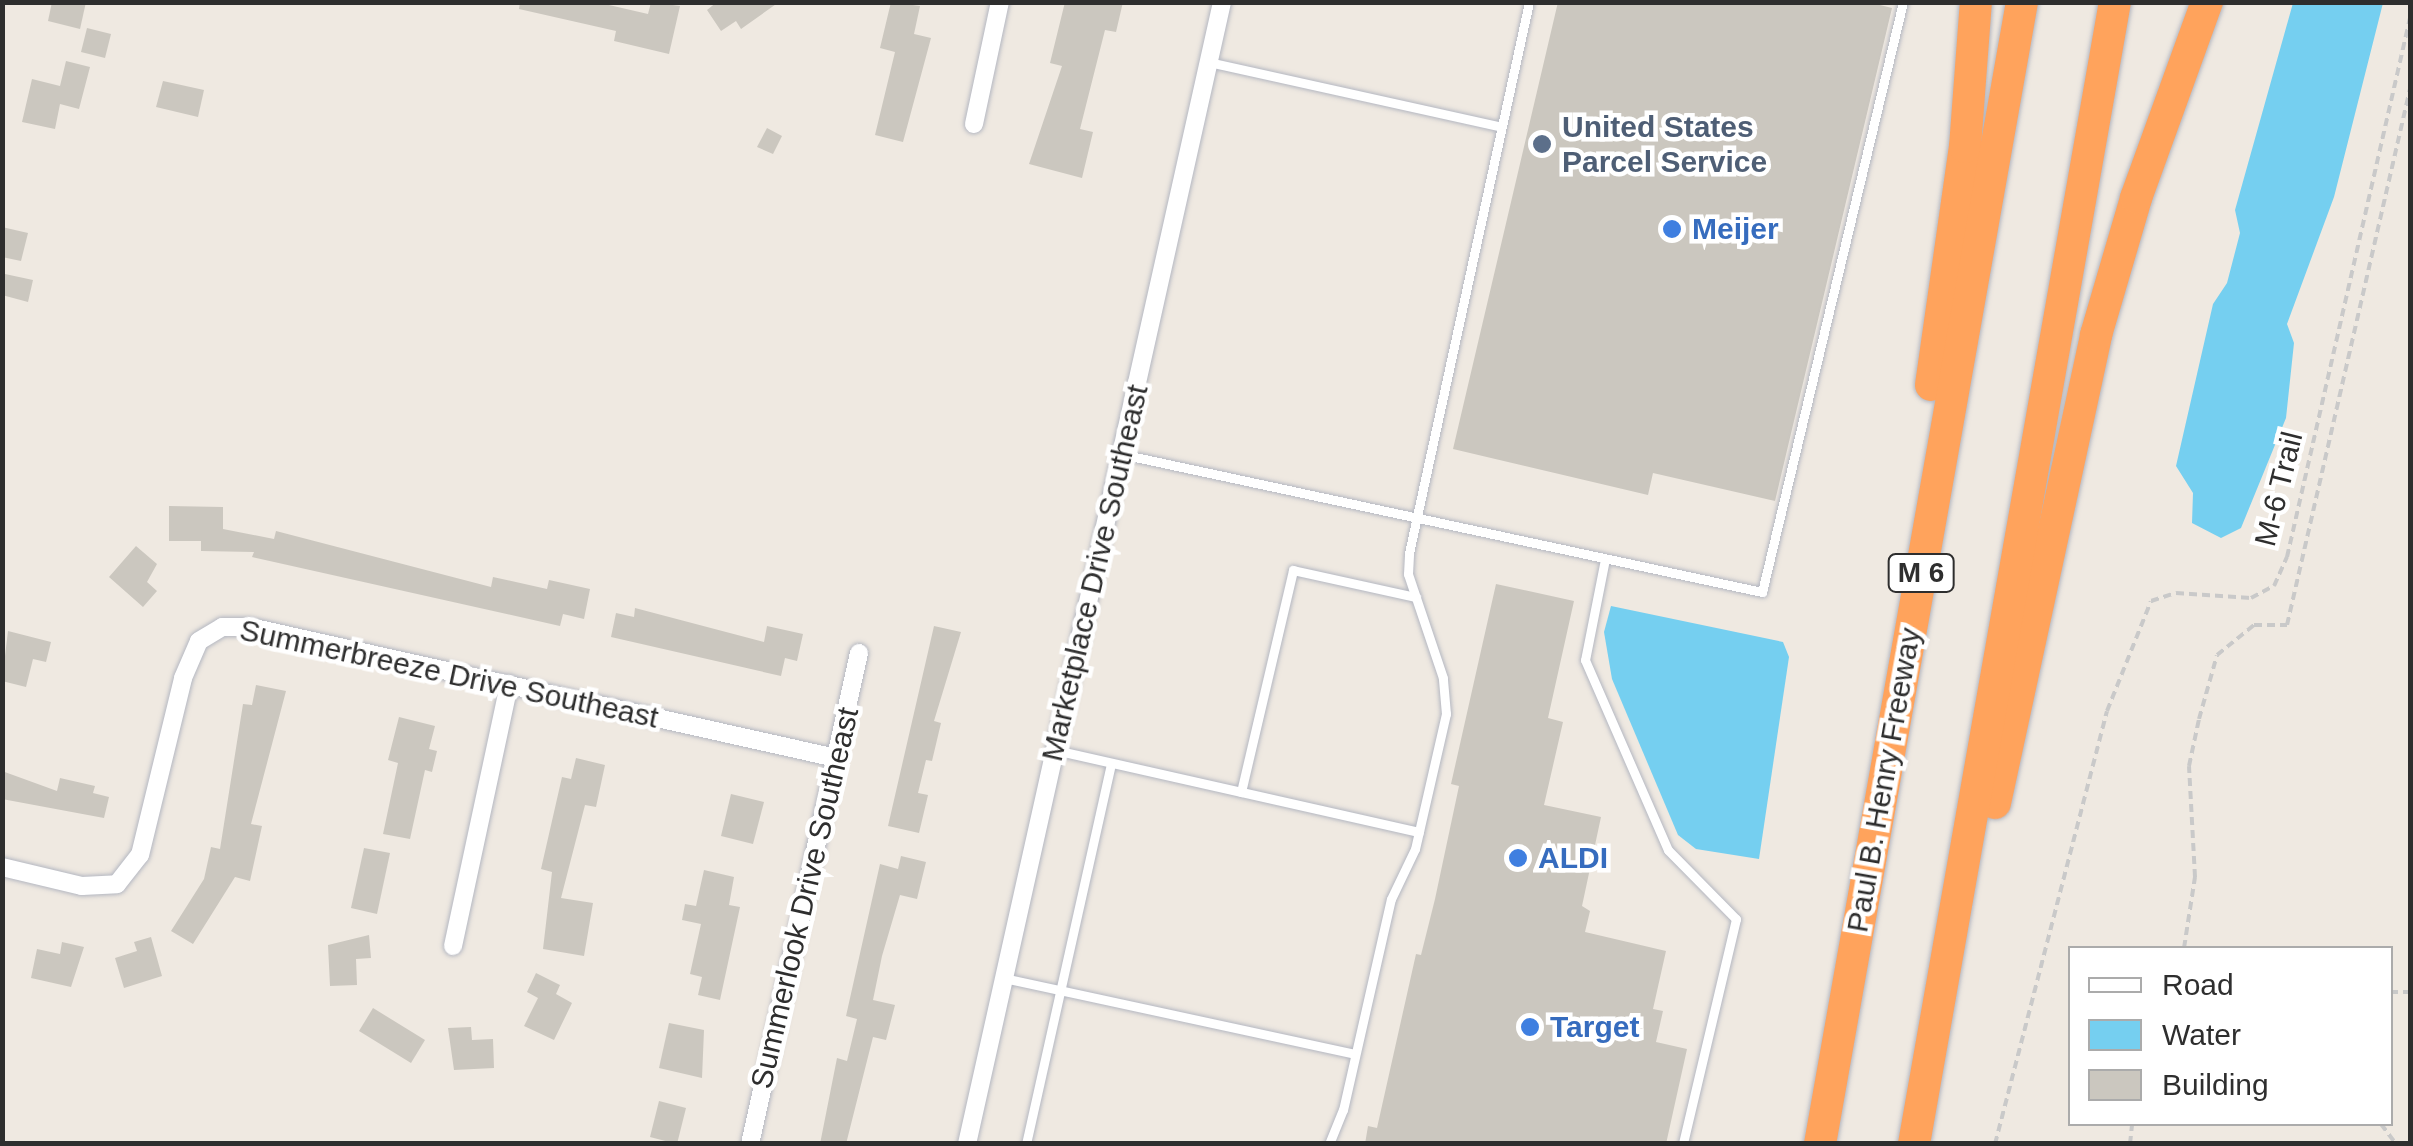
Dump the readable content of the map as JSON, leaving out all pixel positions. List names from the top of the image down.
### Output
{
  "streets": {
    "highway": ["M 6", "Paul B. Henry Freeway"],
    "street": ["Marketplace Drive Southeast", "Summerbreeze Drive Southeast", "Summerlook Drive Southeast"],
    "path": ["M-6 Trail"]
  },
  "crossings": [
    ["Summerbreeze Drive Southeast", "Summerlook Drive Southeast"]
  ],
  "places": [
    "United States Parcel Service",
    "Meijer",
    "ALDI",
    "Target"
  ],
  "legend": ["Road", "Water", "Building"]
}
